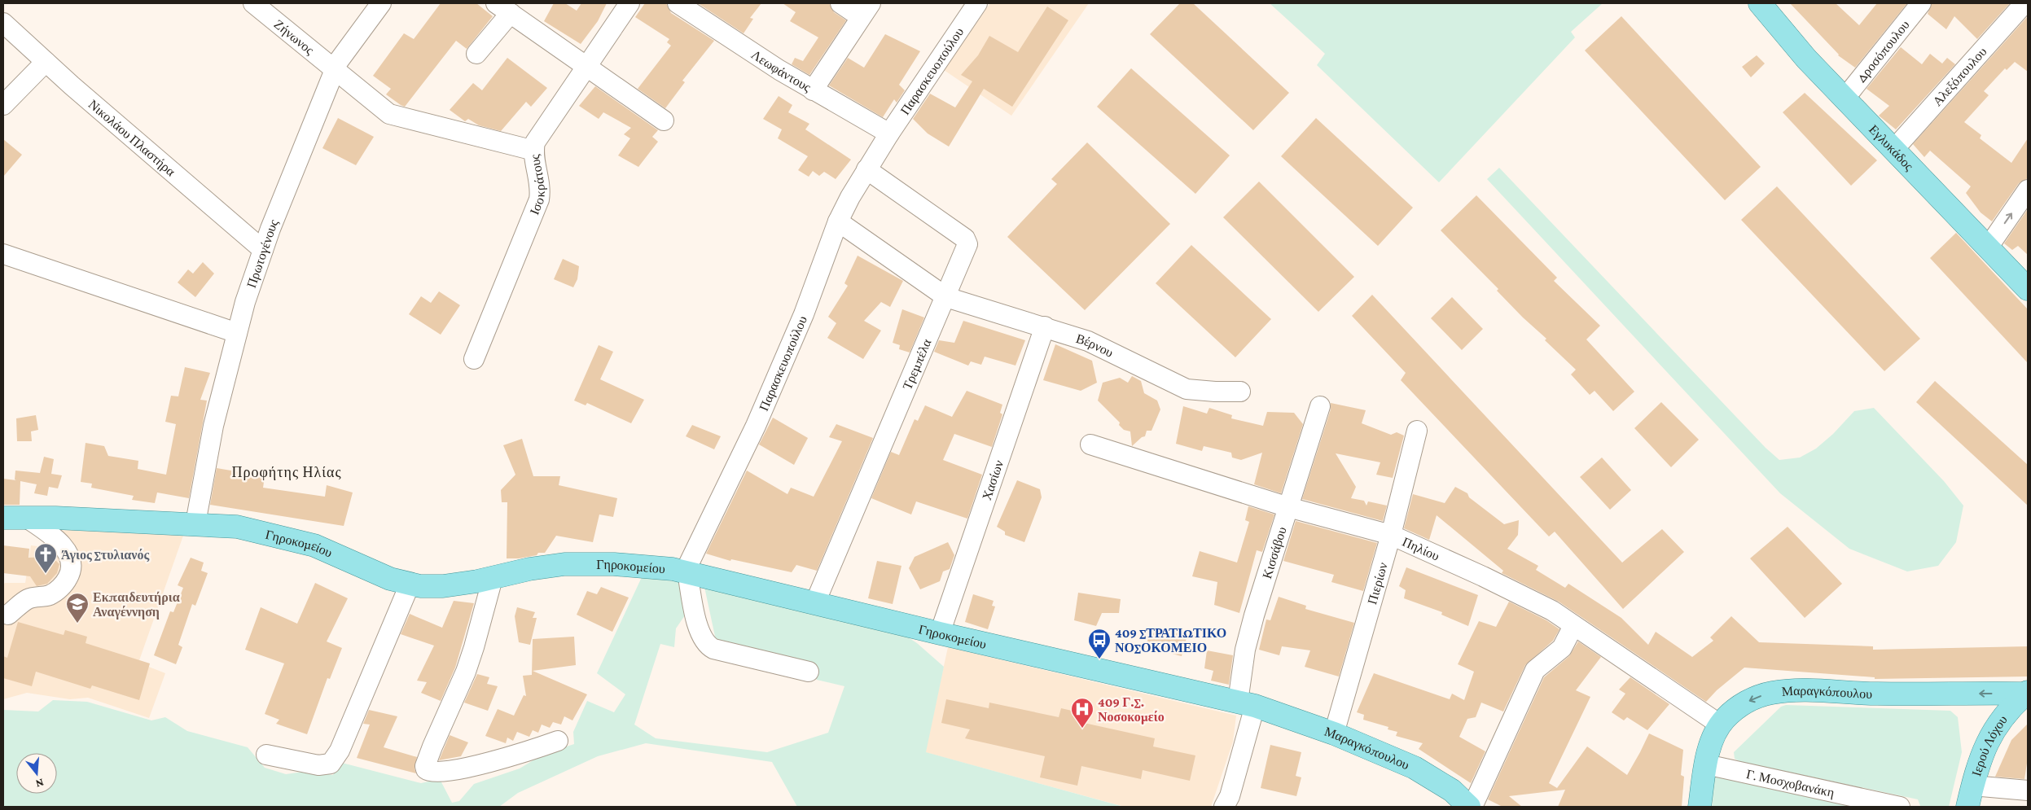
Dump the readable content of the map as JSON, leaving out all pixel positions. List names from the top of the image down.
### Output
{
  "streets": {
    "main road": [
      "Εγλυκάδος",
      "Γηροκομείου",
      "Μαραγκόπουλου",
      "Ιερού Λόχου"
    ],
    "street": [
      "Ζήνωνος",
      "Δροσόπουλου",
      "Λεωφάντους",
      "Παρασκευοπούλου",
      "Αλεξόπουλου",
      "Νικολάου Πλαστήρα",
      "Ισοκράτους",
      "Πρωτογένους",
      "Βέρνου",
      "Τρεμπέλα",
      "Χασίων",
      "Πηλίου",
      "Κισσάβου",
      "Πιερίων",
      "Γ. Μοσχοβανάκη"
    ]
  },
  "crossings": [
    ["Ζήνωνος", "Ισοκράτους"],
    ["Ζήνωνος", "Πρωτογένους"],
    ["Δροσόπουλου", "Εγλυκάδος"],
    ["Λεωφάντους", "Παρασκευοπούλου"],
    ["Παρασκευοπούλου", "Βέρνου"],
    ["Παρασκευοπούλου", "Τρεμπέλα"],
    ["Παρασκευοπούλου", "Γηροκομείου"],
    ["Αλεξόπουλου", "Εγλυκάδος"],
    ["Νικολάου Πλαστήρα", "Πρωτογένους"],
    ["Πρωτογένους", "Γηροκομείου"],
    ["Βέρνου", "Τρεμπέλα"],
    ["Βέρνου", "Χασίων"],
    ["Τρεμπέλα", "Γηροκομείου"],
    ["Χασίων", "Γηροκομείου"],
    ["Γηροκομείου", "Κισσάβου"],
    ["Γηροκομείου", "Μαραγκόπουλου"],
    ["Πηλίου", "Κισσάβου"],
    ["Πηλίου", "Πιερίων"],
    ["Πηλίου", "Μαραγκόπουλου"],
    ["Κισσάβου", "Μαραγκόπουλου"],
    ["Πιερίων", "Μαραγκόπουλου"],
    ["Μαραγκόπουλου", "Ιερού Λόχου"],
    ["Μαραγκόπουλου", "Γ. Μοσχοβανάκη"]
  ],
  "one_way": ["Μαραγκόπουλου"],
  "districts": ["Προφήτης Ηλίας"],
  "places": {
    "church": ["Άγιος Στυλιανός"],
    "school or university": ["Εκπαιδευτήρια Αναγέννηση"],
    "bus stop": ["409 ΣΤΡΑΤΙΩΤΙΚΟ ΝΟΣΟΚΟΜΕΙΟ"],
    "hospital": ["409 Γ.Σ. Νοσοκομείο"]
  },
  "north": "bottom"
}
